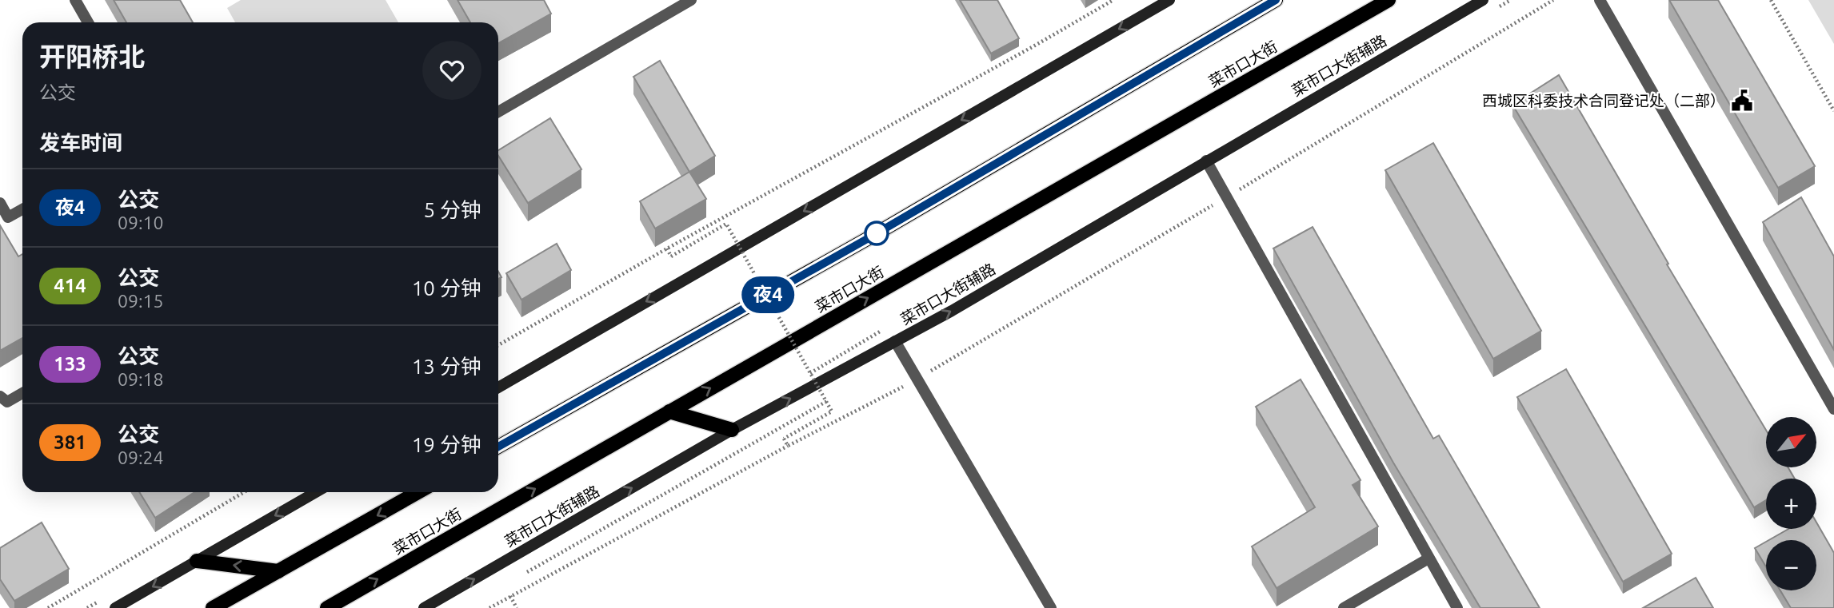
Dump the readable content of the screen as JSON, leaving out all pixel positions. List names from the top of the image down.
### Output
{
  "streets": {
    "main road": ["菜市口大街"],
    "street": ["菜市口大街辅路"]
  },
  "one_way": ["菜市口大街辅路"],
  "places": {
    "public building": ["西城区科委技术合同登记处（二部）"]
  },
  "lines": ["bus line 夜4"],
  "north": "top right",
  "page": {
    "on_map": "夜4",
    "heading": [
      ["开阳桥北", "公交"],
      "发车时间"
    ],
    "list": [
      {
        "mark": "夜4",
        "name": "公交",
        "note": "09:10",
        "value": "5 分钟"
      },
      {
        "mark": "414",
        "name": "公交",
        "note": "09:15",
        "value": "10 分钟"
      },
      {
        "mark": "133",
        "name": "公交",
        "note": "09:18",
        "value": "13 分钟"
      },
      {
        "mark": "381",
        "name": "公交",
        "note": "09:24",
        "value": "19 分钟"
      }
    ],
    "map_buttons": ["+", "−"]
  }
}
